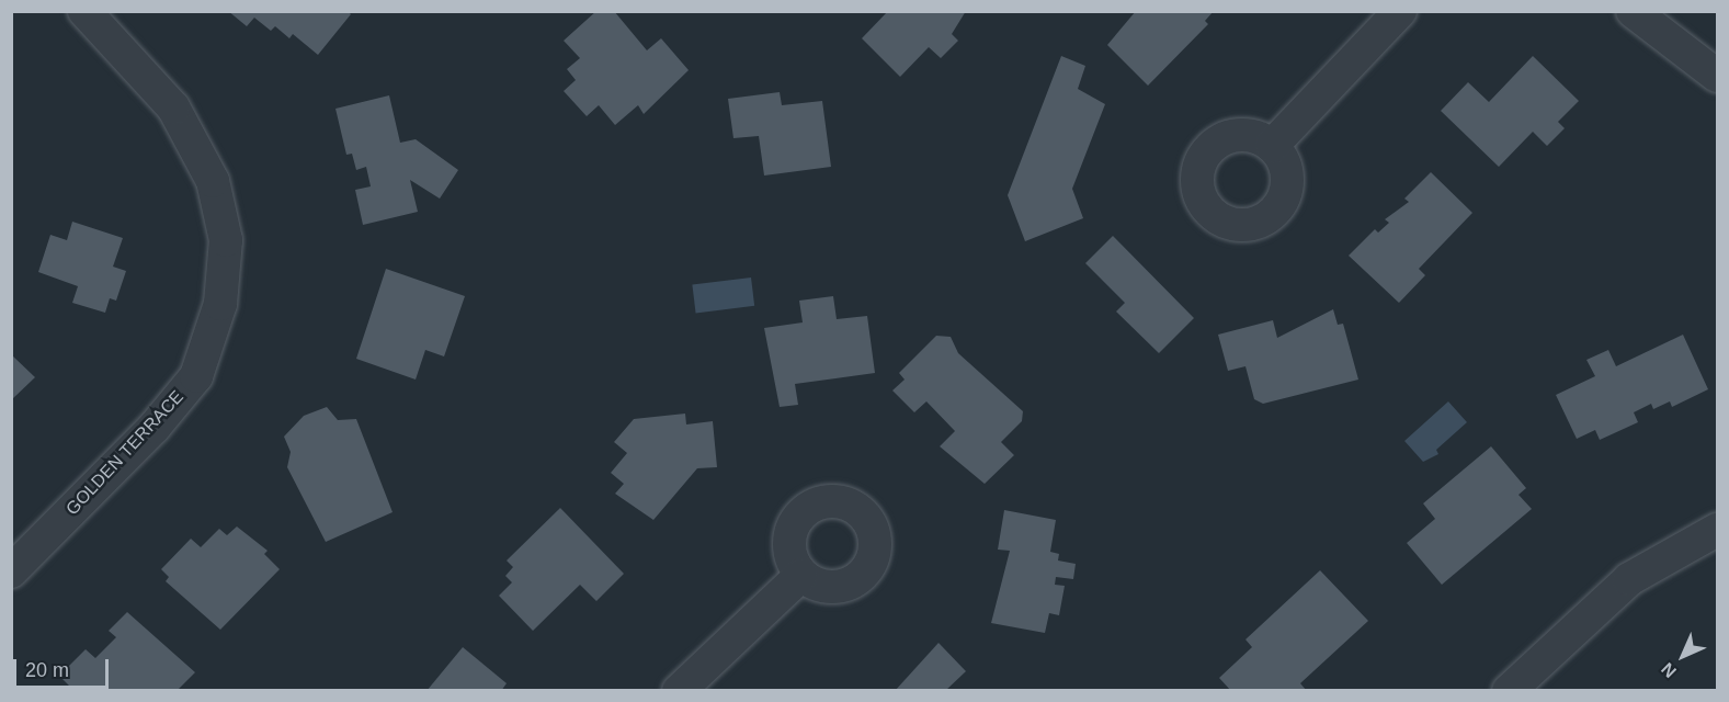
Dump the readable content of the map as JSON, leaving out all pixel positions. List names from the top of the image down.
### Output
{
  "streets": {
    "street": ["GOLDEN TERRACE"]
  },
  "scale_bar": "20 m",
  "north": "bottom left"
}
